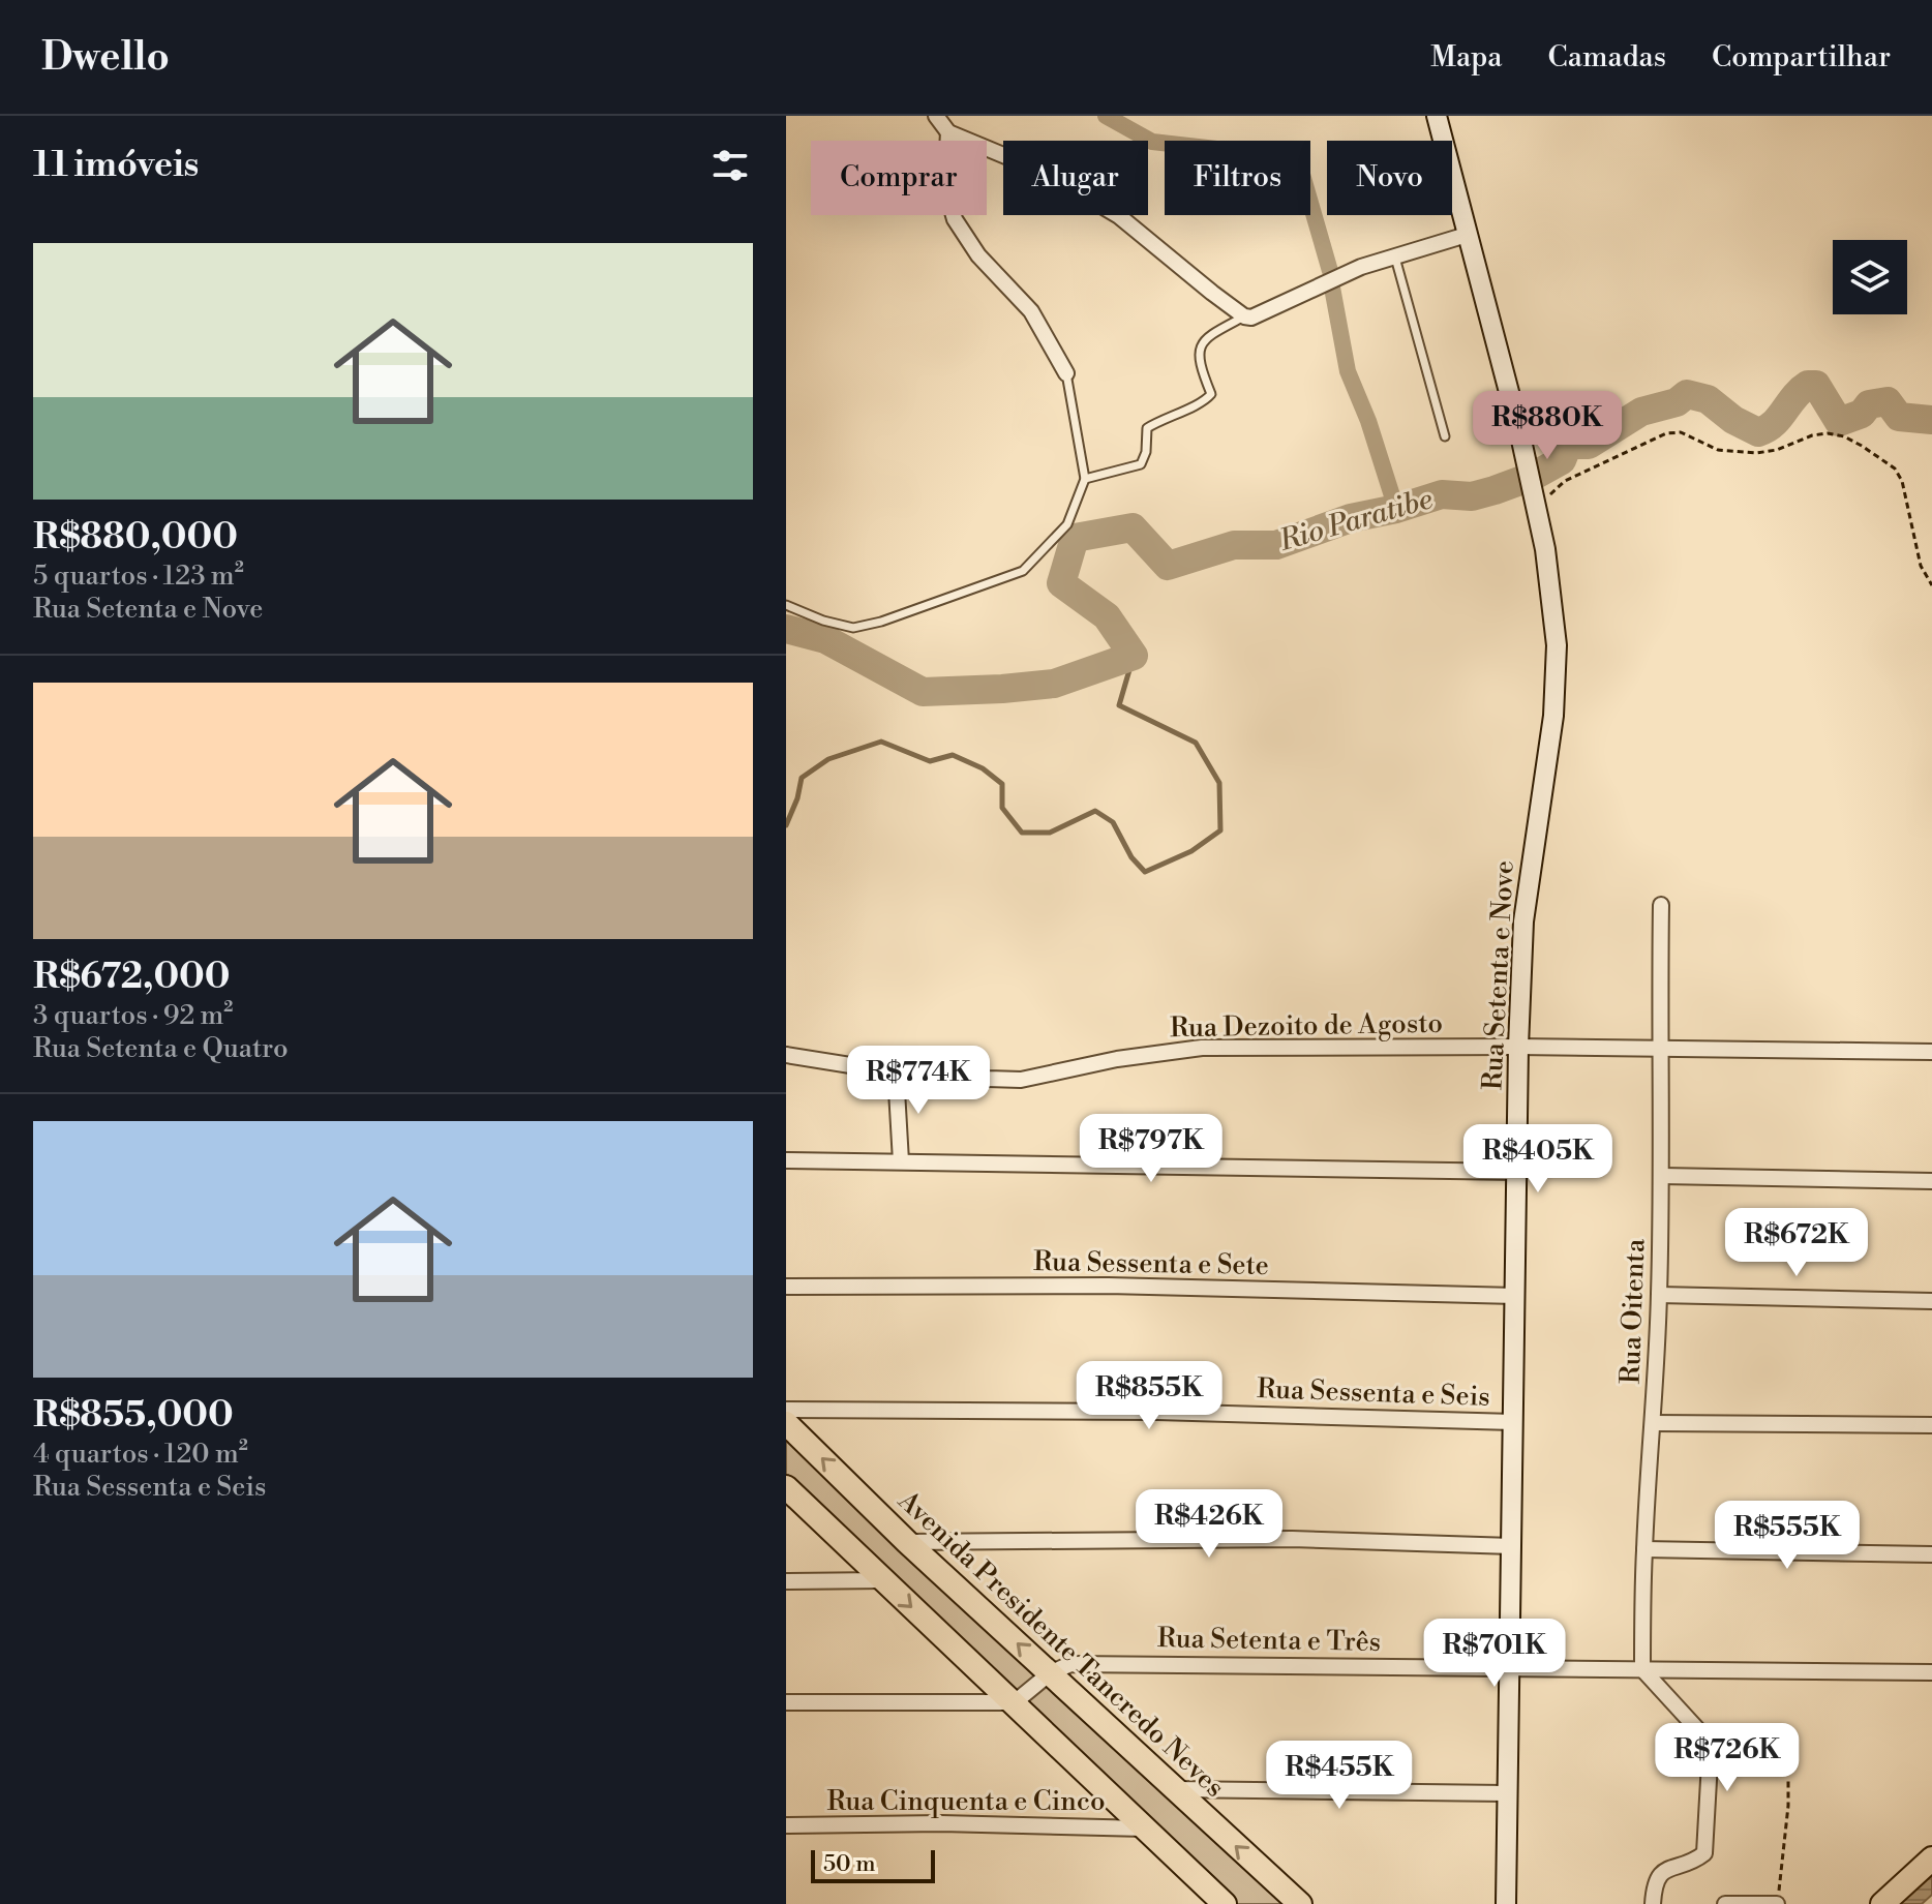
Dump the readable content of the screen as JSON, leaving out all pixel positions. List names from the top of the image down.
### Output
{
  "streets": {
    "main road": ["Avenida Presidente Tancredo Neves"],
    "street": [
      "Rua Setenta e Nove",
      "Rua Dezoito de Agosto",
      "Rua Sessenta e Sete",
      "Rua Oitenta",
      "Rua Sessenta e Seis",
      "Rua Setenta e Três",
      "Rua Cinquenta e Cinco"
    ]
  },
  "crossings": [
    ["Rua Setenta e Nove", "Rua Dezoito de Agosto"],
    ["Rua Setenta e Nove", "Rua Sessenta e Sete"],
    ["Rua Setenta e Nove", "Rua Sessenta e Seis"],
    ["Rua Setenta e Nove", "Rua Setenta e Três"],
    ["Rua Dezoito de Agosto", "Rua Oitenta"],
    ["Rua Oitenta", "Rua Setenta e Três"],
    ["Rua Setenta e Três", "Avenida Presidente Tancredo Neves"]
  ],
  "water": ["Rio Paratibe"],
  "scale_bar": "50 m",
  "page": {
    "header": "Dwello",
    "nav": ["Mapa", "Camadas", "Compartilhar"],
    "heading": "11 imóveis",
    "chip": [
      "Comprar",
      "Alugar",
      "Filtros",
      "Novo"
    ],
    "list": [
      {
        "name": "R$880,000",
        "note": "5 quartos · 123 m² · Rua Setenta e Nove"
      },
      {
        "name": "R$672,000",
        "note": "3 quartos · 92 m² · Rua Setenta e Quatro"
      },
      {
        "name": "R$855,000",
        "note": "4 quartos · 120 m² · Rua Sessenta e Seis"
      }
    ],
    "price": [
      "R$880K",
      "R$774K",
      "R$797K",
      "R$405K",
      "R$672K",
      "R$855K",
      "R$426K",
      "R$555K",
      "R$701K",
      "R$726K",
      "R$455K"
    ],
    "scale": "50 m"
  }
}
